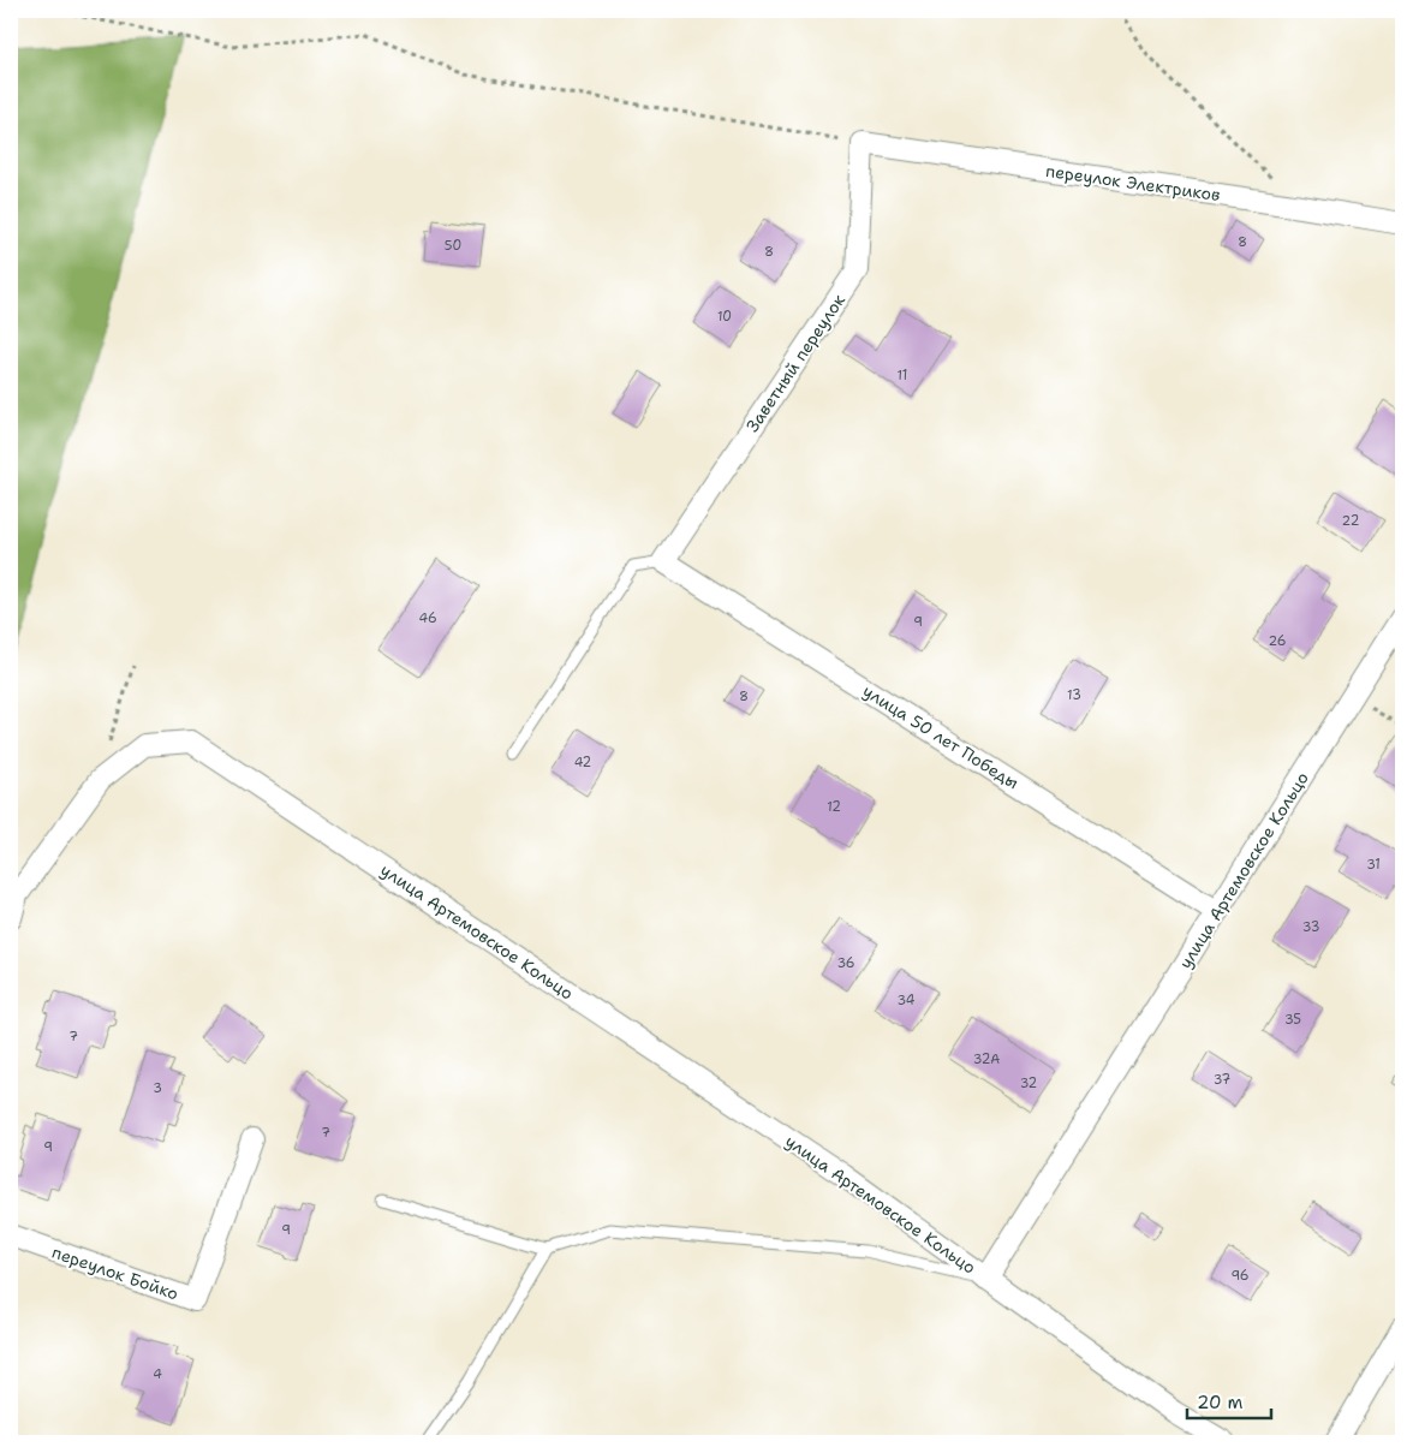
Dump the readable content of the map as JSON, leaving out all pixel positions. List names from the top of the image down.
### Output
{
  "streets": {
    "street": [
      "переулок Электриков",
      "Заветный переулок",
      "улица 50 лет Победы",
      "улица Артемовское Кольцо",
      "переулок Бойко"
    ]
  },
  "crossings": [
    ["переулок Электриков", "Заветный переулок"],
    ["Заветный переулок", "улица 50 лет Победы"],
    ["улица 50 лет Победы", "улица Артемовское Кольцо"]
  ],
  "house_numbers": [
    "8",
    "50",
    "8",
    "10",
    "11",
    "22",
    "46",
    "9",
    "26",
    "13",
    "8",
    "42",
    "12",
    "31",
    "33",
    "36",
    "34",
    "35",
    "7",
    "32А",
    "37",
    "32",
    "3",
    "7",
    "9",
    "9",
    "96",
    "4"
  ],
  "scale_bar": "20 m"
}
